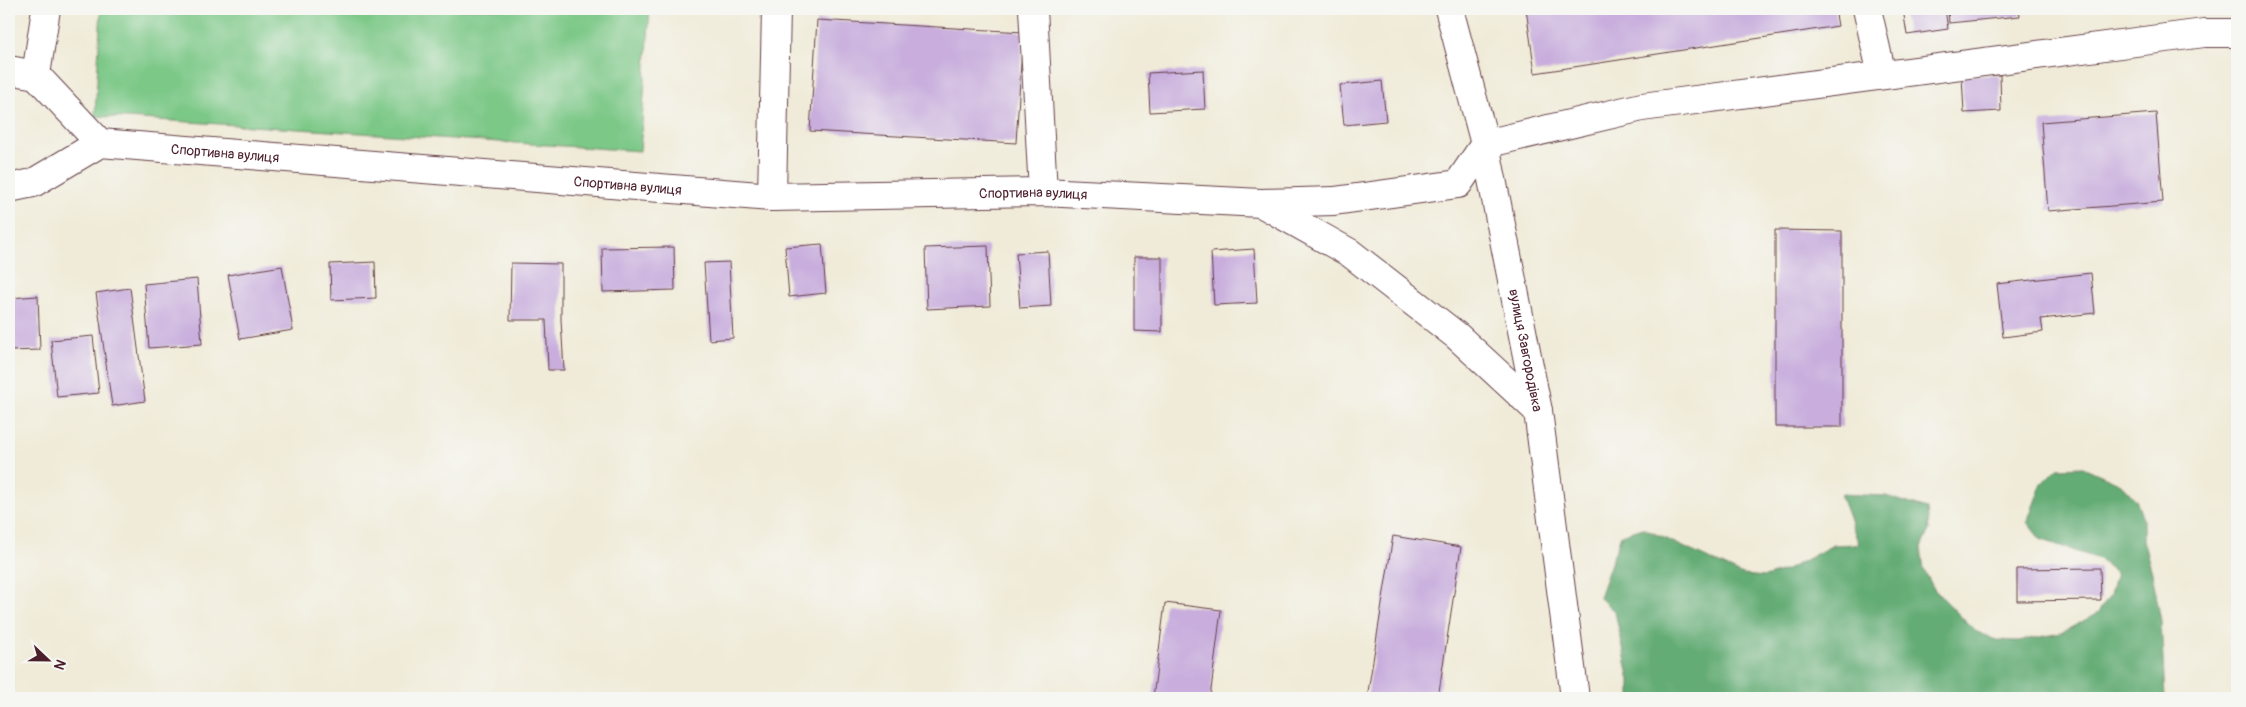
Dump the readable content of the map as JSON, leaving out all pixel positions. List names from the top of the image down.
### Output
{
  "streets": {
    "street": ["Спортивна вулиця", "вулиця Завгородівка"]
  },
  "crossings": [
    ["Спортивна вулиця", "вулиця Завгородівка"]
  ],
  "north": "right"
}
